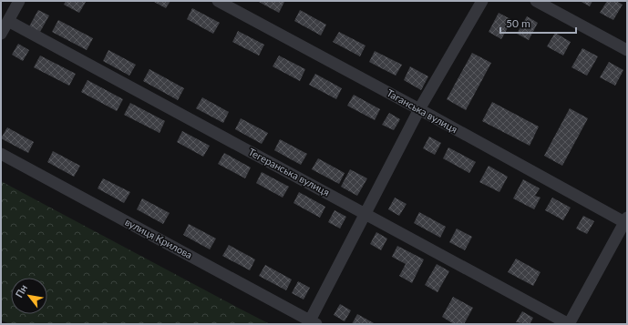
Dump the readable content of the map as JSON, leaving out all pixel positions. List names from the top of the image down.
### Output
{
  "streets": {
    "street": ["Таганська вулиця", "Тегеранська вулиця", "вулиця Крилова"]
  },
  "scale_bar": "50 m",
  "north": "top left"
}
